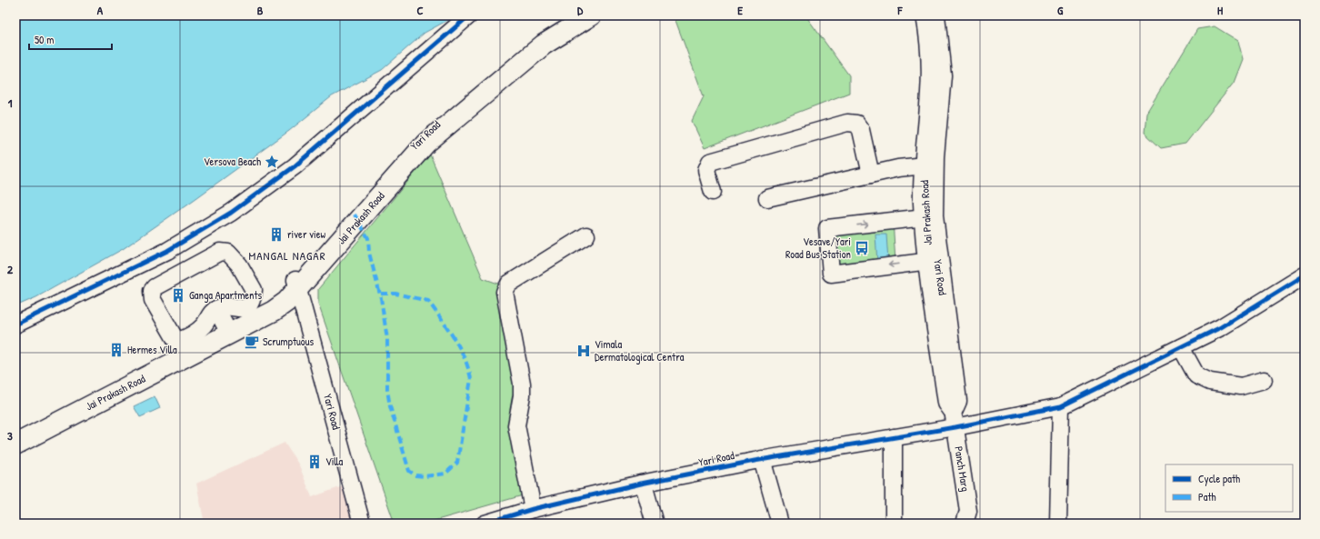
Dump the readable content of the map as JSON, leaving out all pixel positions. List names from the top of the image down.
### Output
{
  "streets": {
    "main road": ["Yari Road", "Jai Prakash Road"],
    "street": ["Panch Marg"]
  },
  "crossings": [
    ["Yari Road", "Jai Prakash Road"],
    ["Yari Road", "Panch Marg"],
    ["Jai Prakash Road", "Panch Marg"]
  ],
  "districts": ["MANGAL NAGAR"],
  "places": {
    "place": ["Versova Beach"],
    "building": [
      "river view",
      "Ganga Apartments",
      "Hermes Villa",
      "Villa"
    ],
    "bus stop": ["Vesave/Yari Road Bus Station"],
    "cafe": ["Scrumptuous"],
    "hospital": ["Vimala Dermatological Centra"]
  },
  "legend": ["Cycle path", "Path"],
  "scale_bar": "50 m",
  "grid": {
    "columns": [
      "A",
      "B",
      "C",
      "D",
      "E",
      "F",
      "G",
      "H"
    ],
    "rows": ["1", "2", "3"]
  }
}
